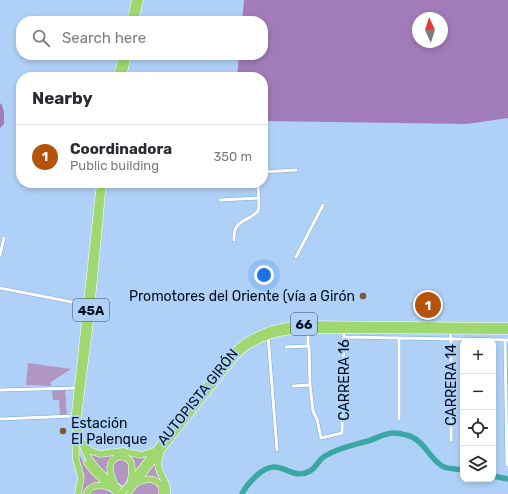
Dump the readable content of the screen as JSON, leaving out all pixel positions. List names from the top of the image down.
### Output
{
  "streets": {
    "highway": ["45A", "66", "AUTOPISTA GIRÓN"],
    "street": ["CARRERA 16", "CARRERA 14"]
  },
  "crossings": [
    ["45A", "AUTOPISTA GIRÓN"],
    ["CARRERA 16", "AUTOPISTA GIRÓN"],
    ["CARRERA 14", "AUTOPISTA GIRÓN"]
  ],
  "places": ["Promotores del Oriente (vía a Girón", "Estación El Palenque"],
  "north": "top",
  "page": {
    "search": "Search here",
    "heading": "Nearby",
    "list": [
      {
        "mark": "1",
        "name": "Coordinadora",
        "note": "Public building",
        "value": "350 m"
      }
    ],
    "pins": "1",
    "map_buttons": ["+", "−"]
  }
}
